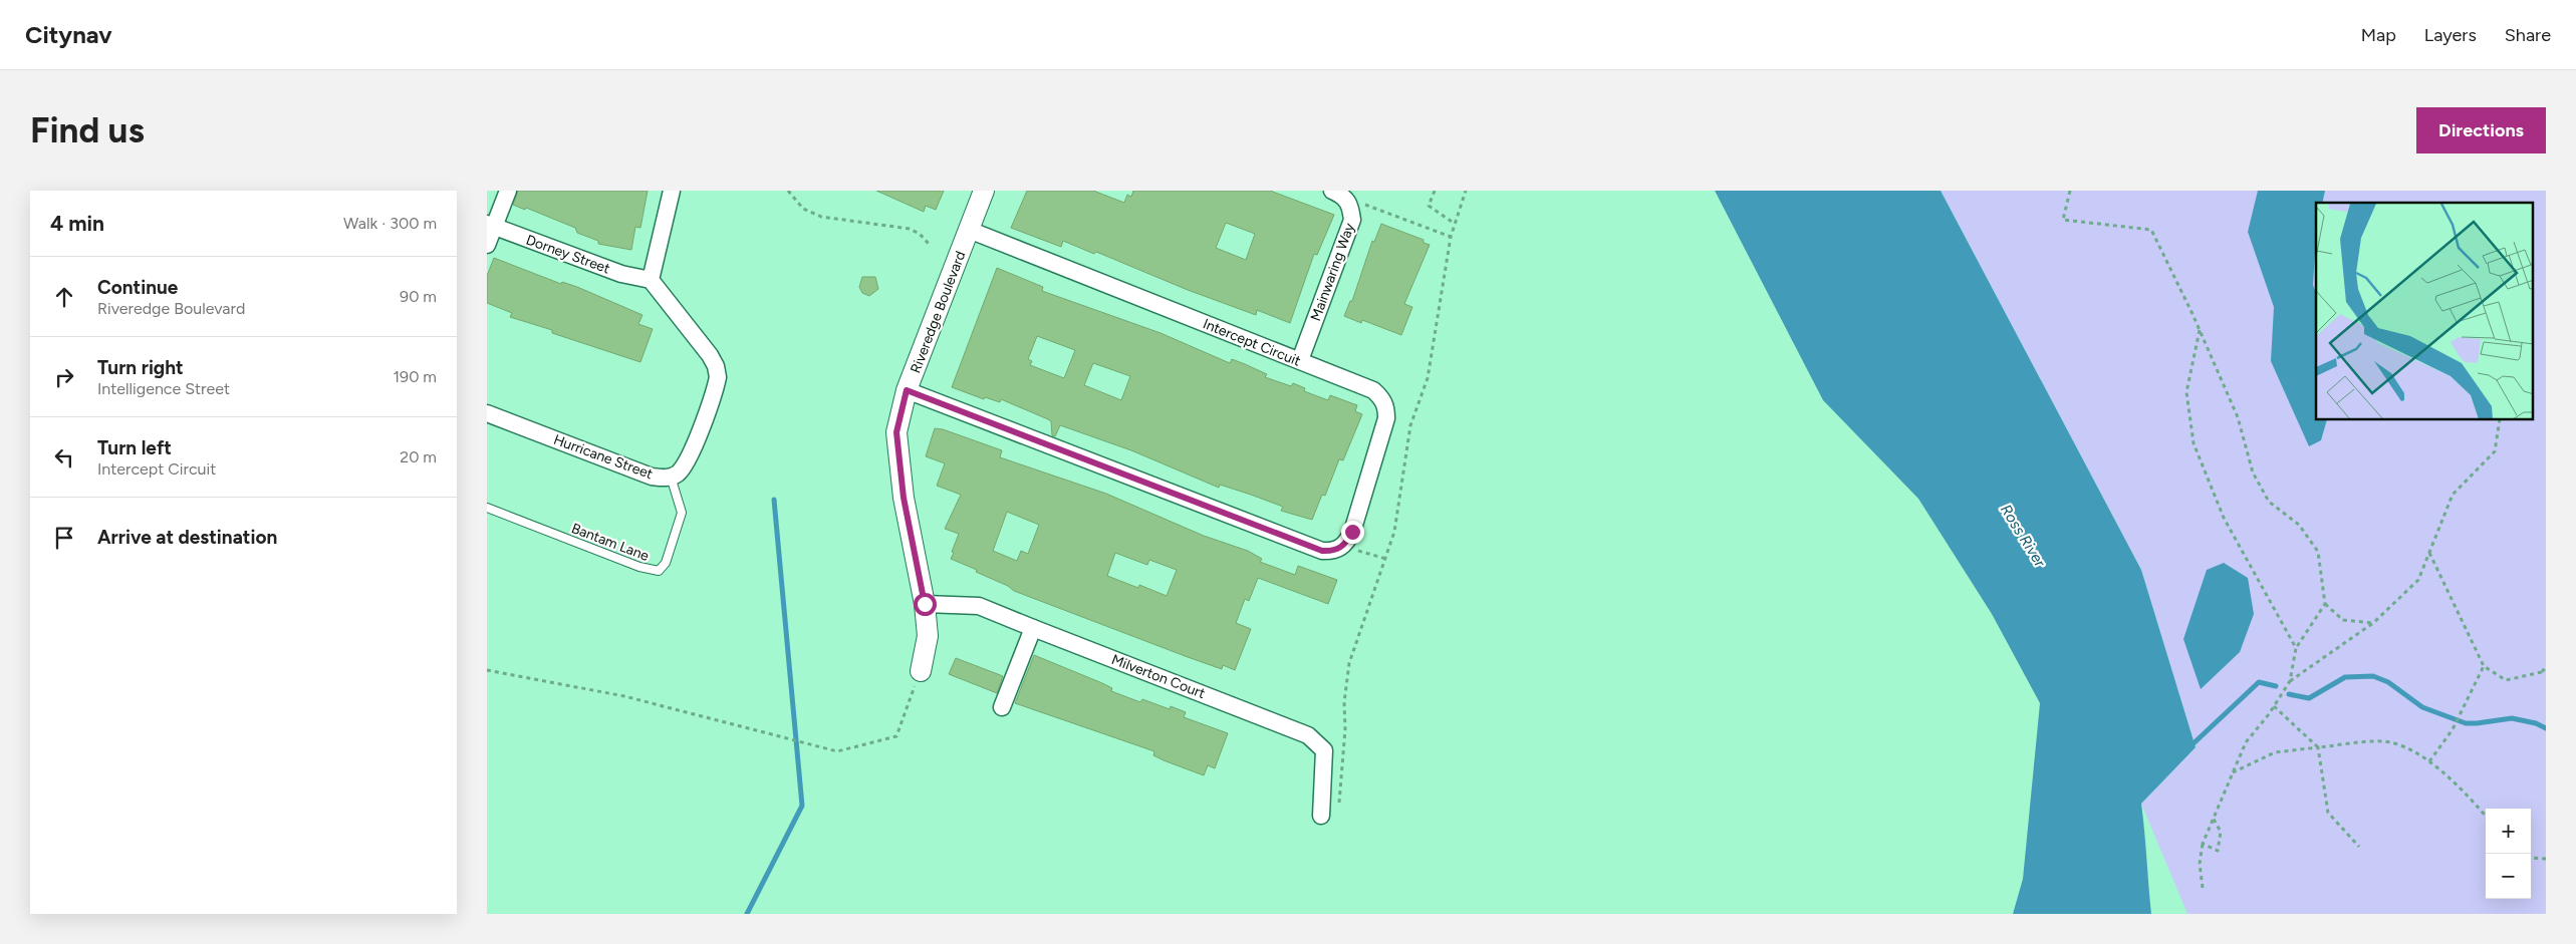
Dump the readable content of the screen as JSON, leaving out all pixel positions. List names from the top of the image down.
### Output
{
  "streets": {
    "street": [
      "Dorney Street",
      "Mainwaring Way",
      "Riveredge Boulevard",
      "Intercept Circuit",
      "Hurricane Street",
      "Milverton Court"
    ],
    "lane": ["Bantam Lane"]
  },
  "crossings": [
    ["Dorney Street", "Hurricane Street"],
    ["Mainwaring Way", "Intercept Circuit"],
    ["Riveredge Boulevard", "Intercept Circuit"],
    ["Riveredge Boulevard", "Milverton Court"],
    ["Hurricane Street", "Bantam Lane"]
  ],
  "water": ["Ross River"],
  "page": {
    "header": "Citynav",
    "nav": ["Map", "Layers", "Share"],
    "buttons": "Directions",
    "title": "Find us",
    "heading": ["4 min", "Walk · 300 m"],
    "list": [
      ["Continue", "Riveredge Boulevard", "90 m"],
      ["Turn right", "Intelligence Street", "190 m"],
      ["Turn left", "Intercept Circuit", "20 m"],
      "Arrive at destination"
    ],
    "map_buttons": ["+", "−"]
  }
}
